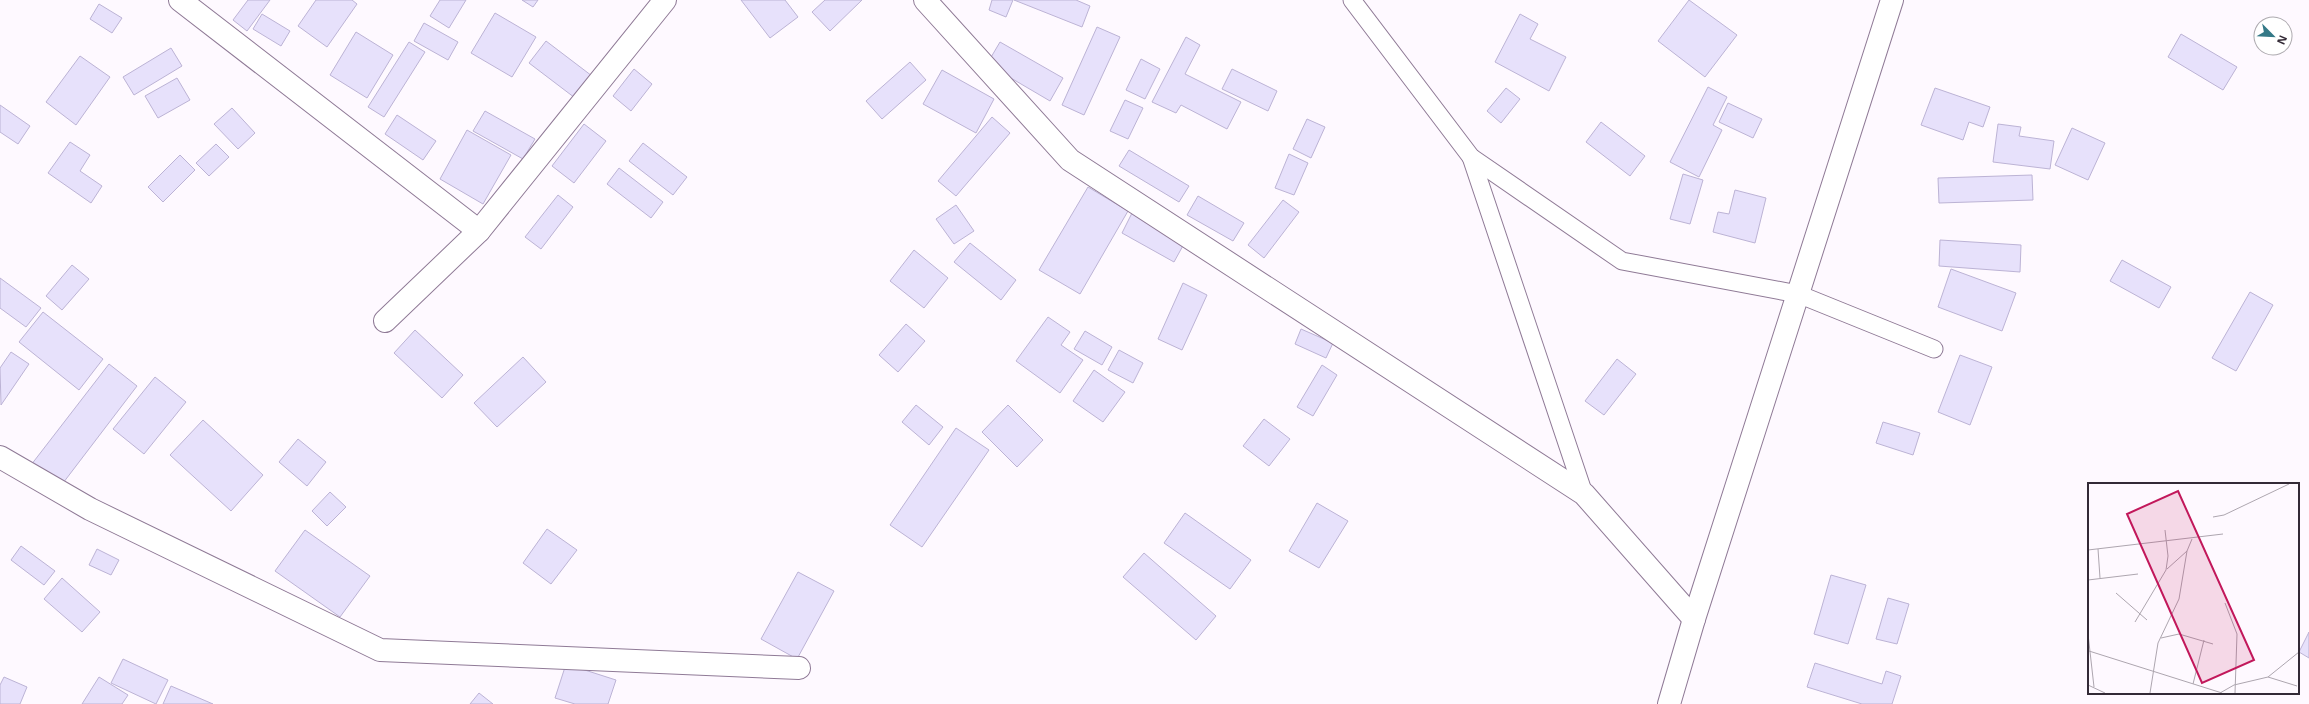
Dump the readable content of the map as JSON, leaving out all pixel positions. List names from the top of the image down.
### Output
{
  "north": "bottom right"
}
